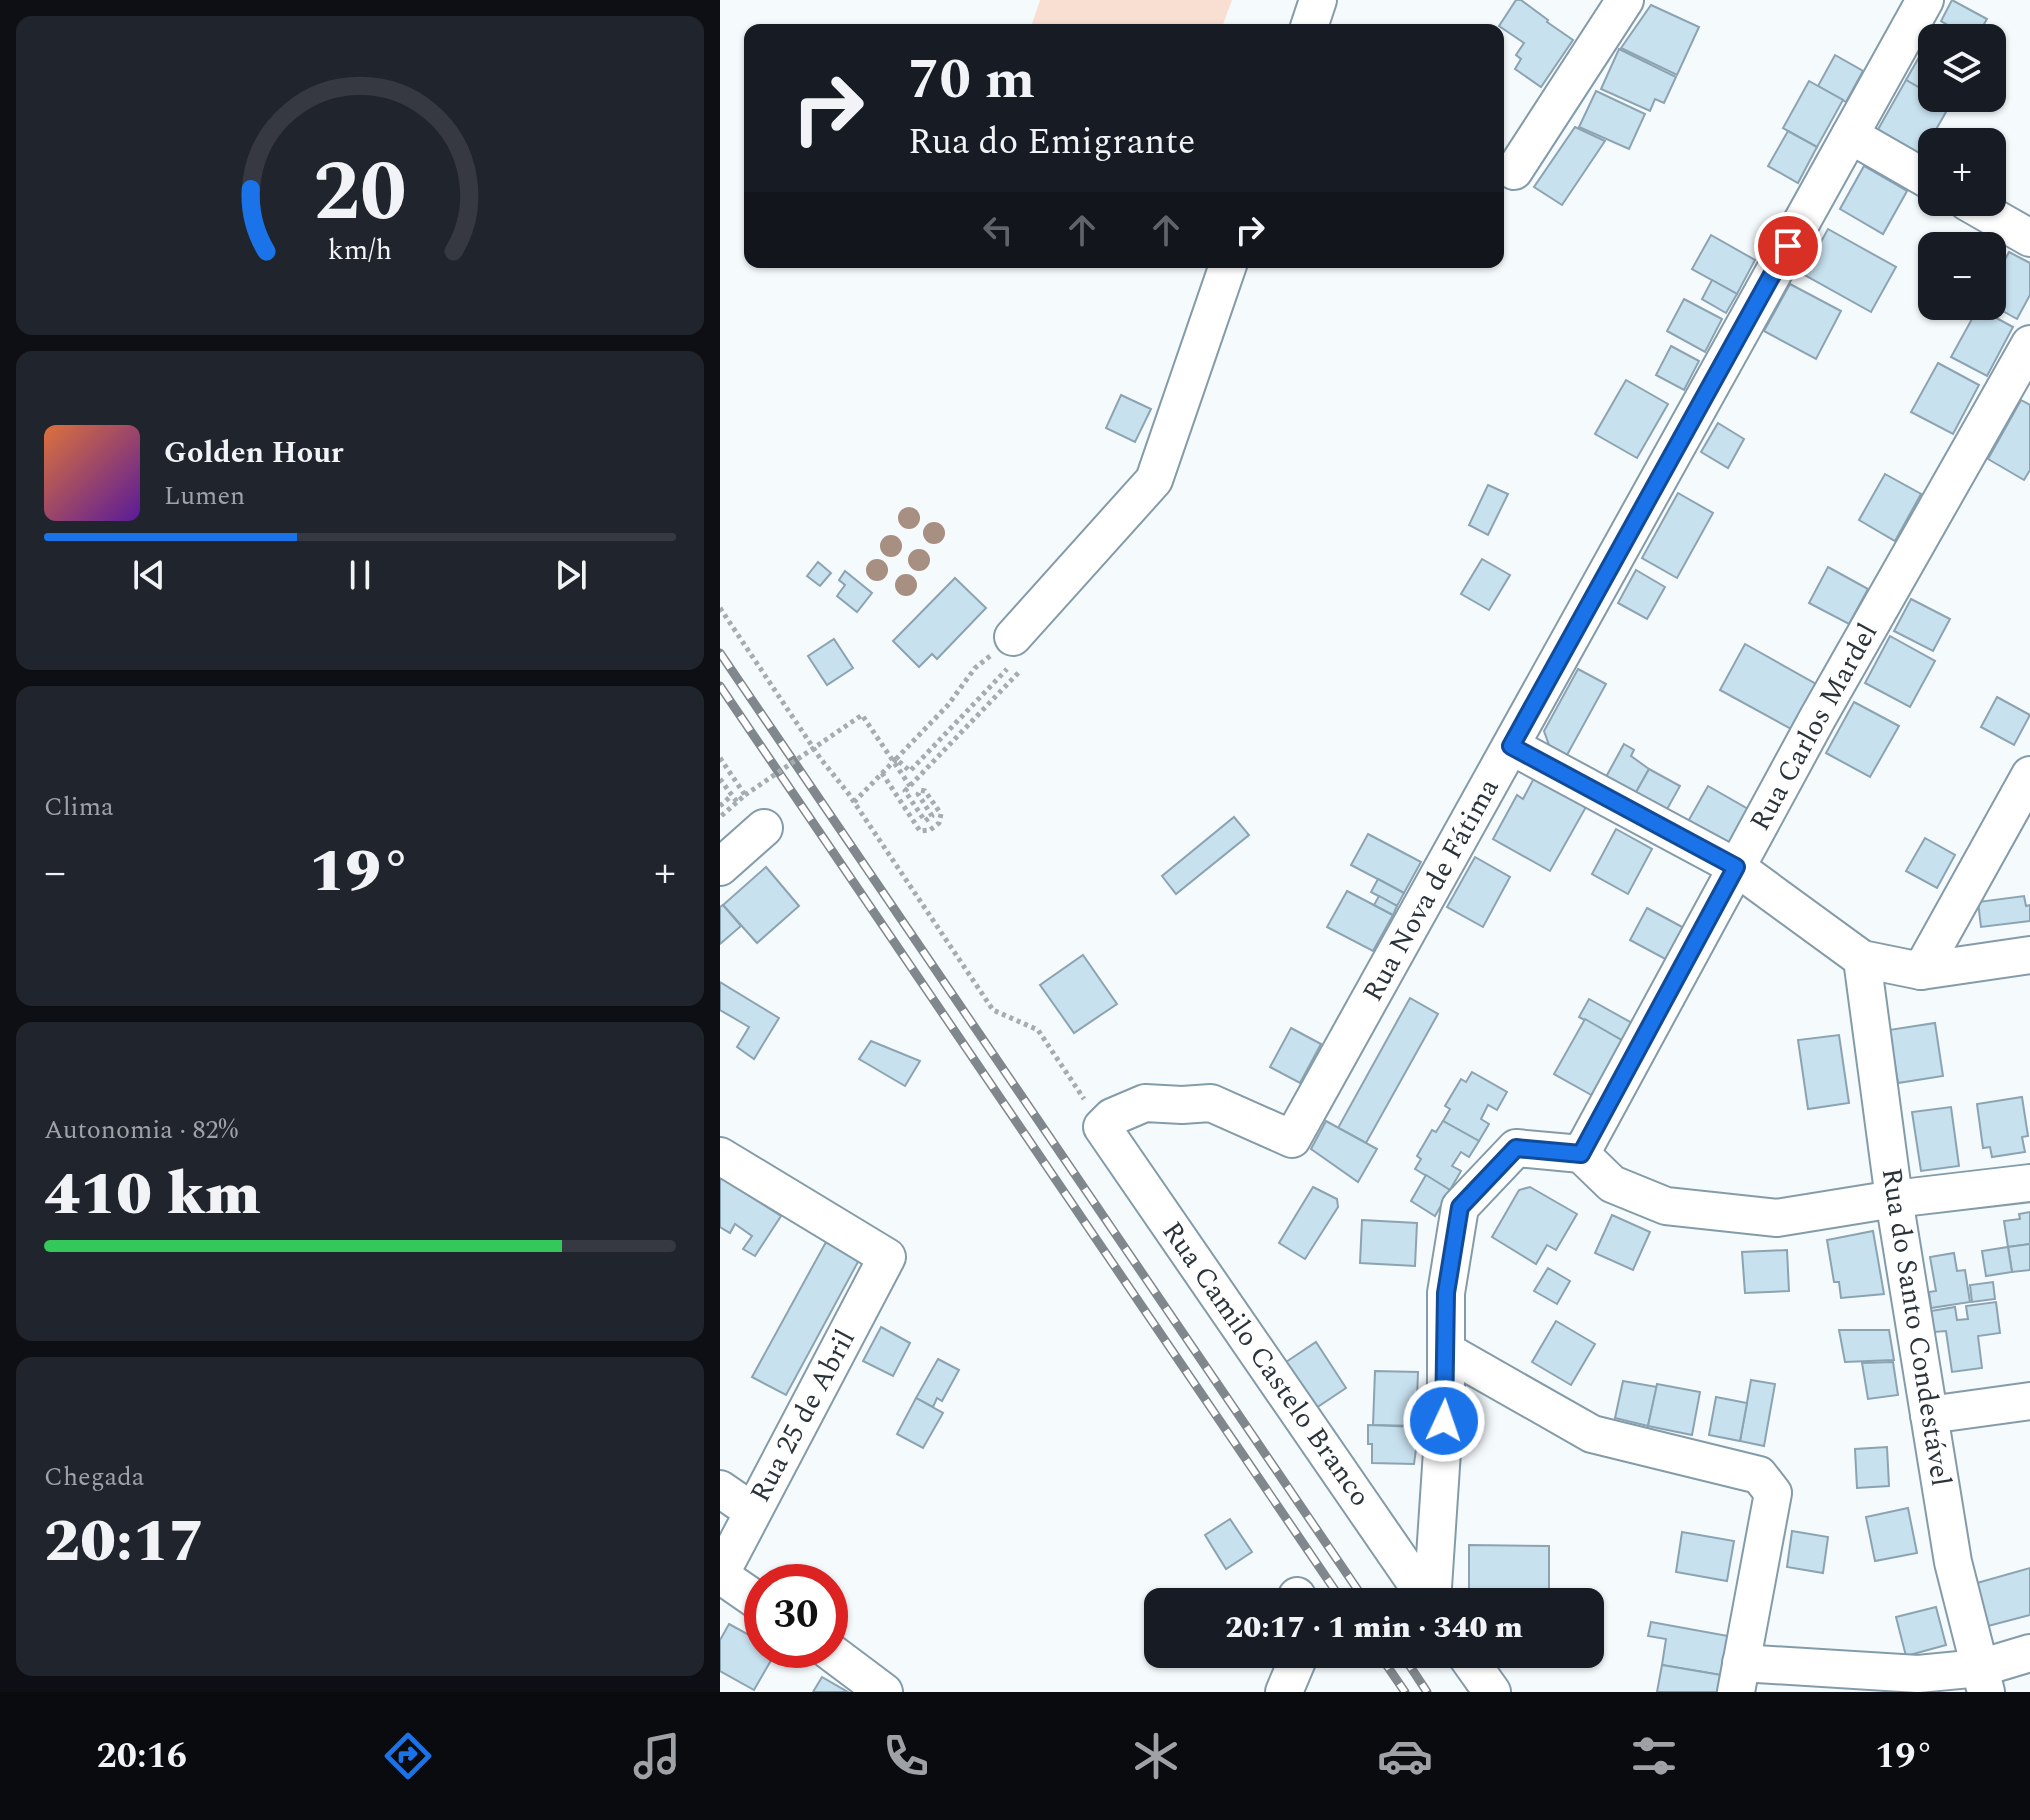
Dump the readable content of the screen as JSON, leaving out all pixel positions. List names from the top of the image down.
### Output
{
  "streets": {
    "street": [
      "Rua Carlos Mardel",
      "Rua Nova de Fátima",
      "Rua do Santo Condestável",
      "Rua Camilo Castelo Branco",
      "Rua 25 de Abril"
    ]
  },
  "crossings": [
    ["Rua Nova de Fátima", "Rua Camilo Castelo Branco"]
  ],
  "page": {
    "map_buttons": ["+", "−"],
    "turn": ["70 m", "Rua do Emigrante"],
    "song": ["Golden Hour", "Lumen"],
    "tile": [
      "Clima",
      ["Autonomia · 82%", "410 km"],
      ["Chegada", "20:17"]
    ],
    "heat": ["−", "19°", "+"],
    "limit": "30",
    "trip": "20:17 · 1 min · 340 m",
    "tabs": ["20:16", "19°"],
    "gauge": ["20", "km/h"]
  }
}
